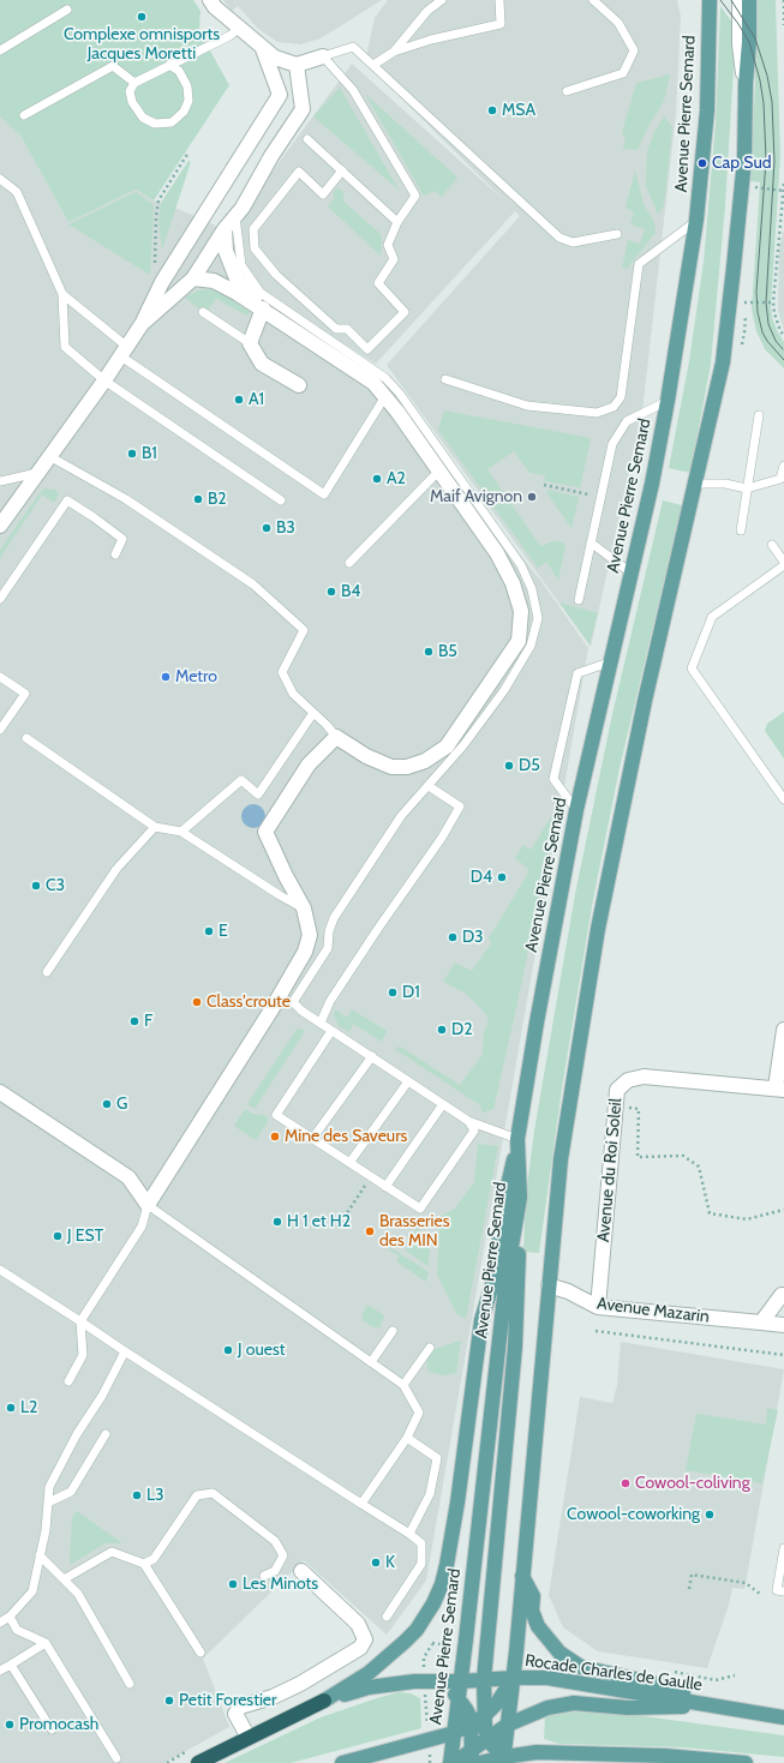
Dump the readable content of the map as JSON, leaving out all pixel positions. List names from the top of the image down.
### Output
{
  "streets": {
    "main road": ["Avenue Pierre Semard", "Rocade Charles de Gaulle"],
    "street": ["Avenue du Roi Soleil", "Avenue Mazarin"]
  },
  "crossings": [
    ["Avenue Pierre Semard", "Rocade Charles de Gaulle"],
    ["Avenue du Roi Soleil", "Avenue Mazarin"]
  ],
  "places": [
    "Complexe omnisports Jacques Moretti",
    "MSA",
    "Cap Sud",
    "A1",
    "B1",
    "A2",
    "Maif Avignon",
    "B2",
    "B3",
    "B4",
    "B5",
    "Metro",
    "D5",
    "D4",
    "C3",
    "E",
    "D3",
    "D1",
    "Class'croute",
    "F",
    "D2",
    "G",
    "Mine des Saveurs",
    "H 1 et H2",
    "Brasseries des MIN",
    "J EST",
    "J ouest",
    "L2",
    "Cowool-coliving",
    "L3",
    "Cowool-coworking",
    "K",
    "Les Minots",
    "Petit Forestier",
    "Promocash"
  ]
}
